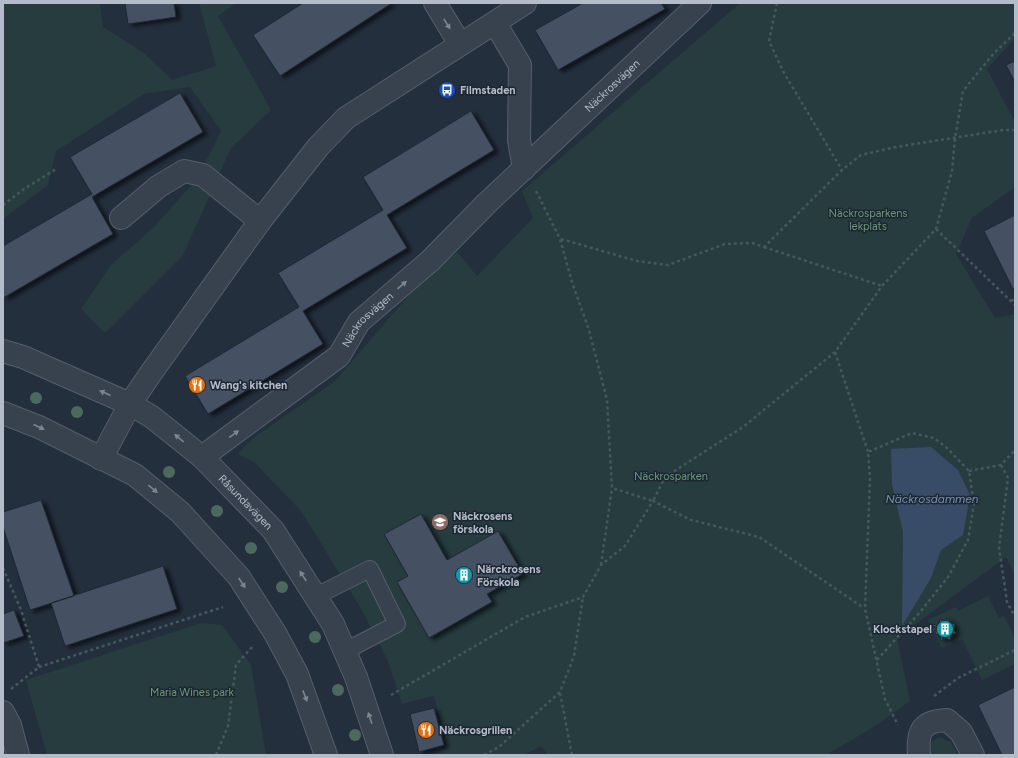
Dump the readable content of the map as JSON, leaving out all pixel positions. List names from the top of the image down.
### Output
{
  "streets": {
    "street": ["Näckrosvägen", "Råsundavägen"]
  },
  "crossings": [
    ["Näckrosvägen", "Råsundavägen"]
  ],
  "water": ["Näckrosdammen"],
  "parks": ["Näckrosparkens lekplats", "Näckrosparken", "Maria Wines park"],
  "places": {
    "bus stop": ["Filmstaden"],
    "restaurant": ["Wang's kitchen", "Näckrosgrillen"],
    "school or university": ["Näckrosens förskola"],
    "building": ["Närckrosens Förskola", "Klockstapel"]
  }
}
